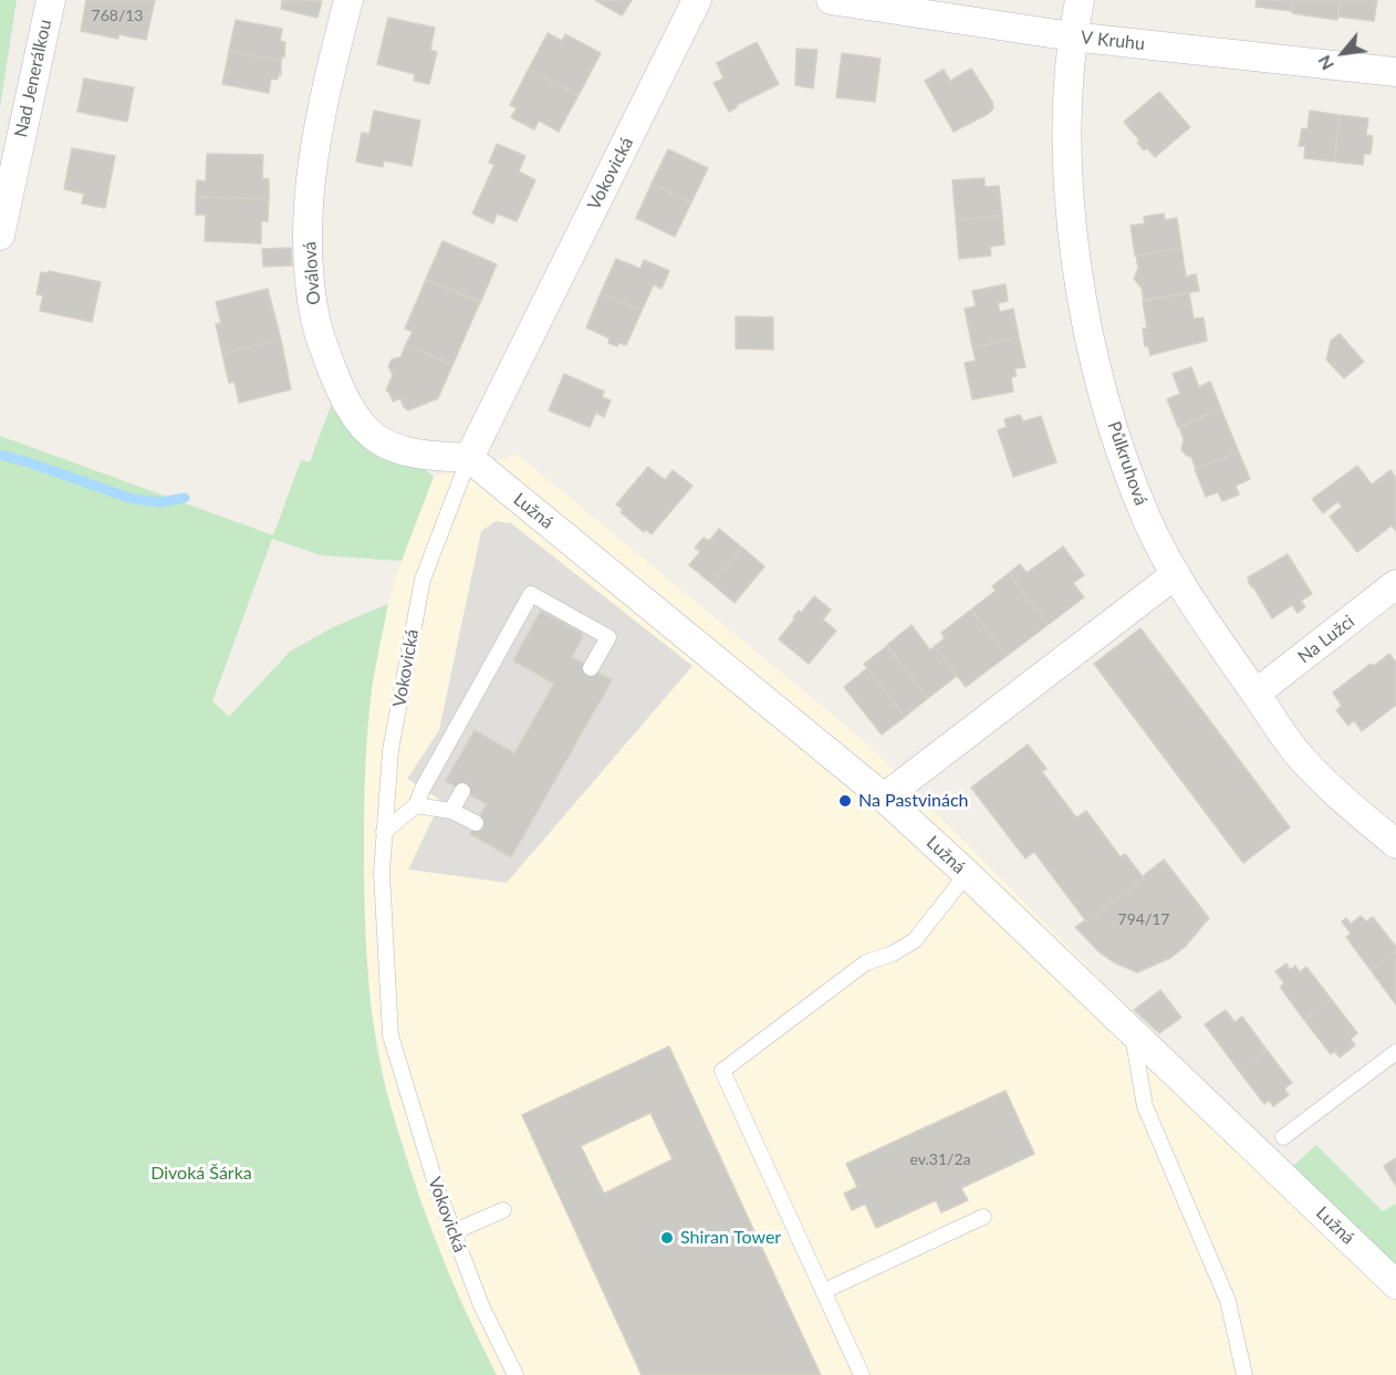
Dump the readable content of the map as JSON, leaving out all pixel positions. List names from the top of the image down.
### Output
{
  "streets": {
    "street": [
      "V Kruhu",
      "Nad Jenerálkou",
      "Vokovická",
      "Oválová",
      "Půlkruhová",
      "Lužná",
      "Na Lužci"
    ]
  },
  "crossings": [
    ["V Kruhu", "Půlkruhová"],
    ["Vokovická", "Oválová"],
    ["Vokovická", "Lužná"],
    ["Oválová", "Lužná"],
    ["Půlkruhová", "Na Lužci"]
  ],
  "parks": ["Divoká Šárka"],
  "places": ["Na Pastvinách", "Shiran Tower"],
  "house_numbers": ["768/13", "794/17", "ev.31/2a"],
  "north": "bottom left"
}
